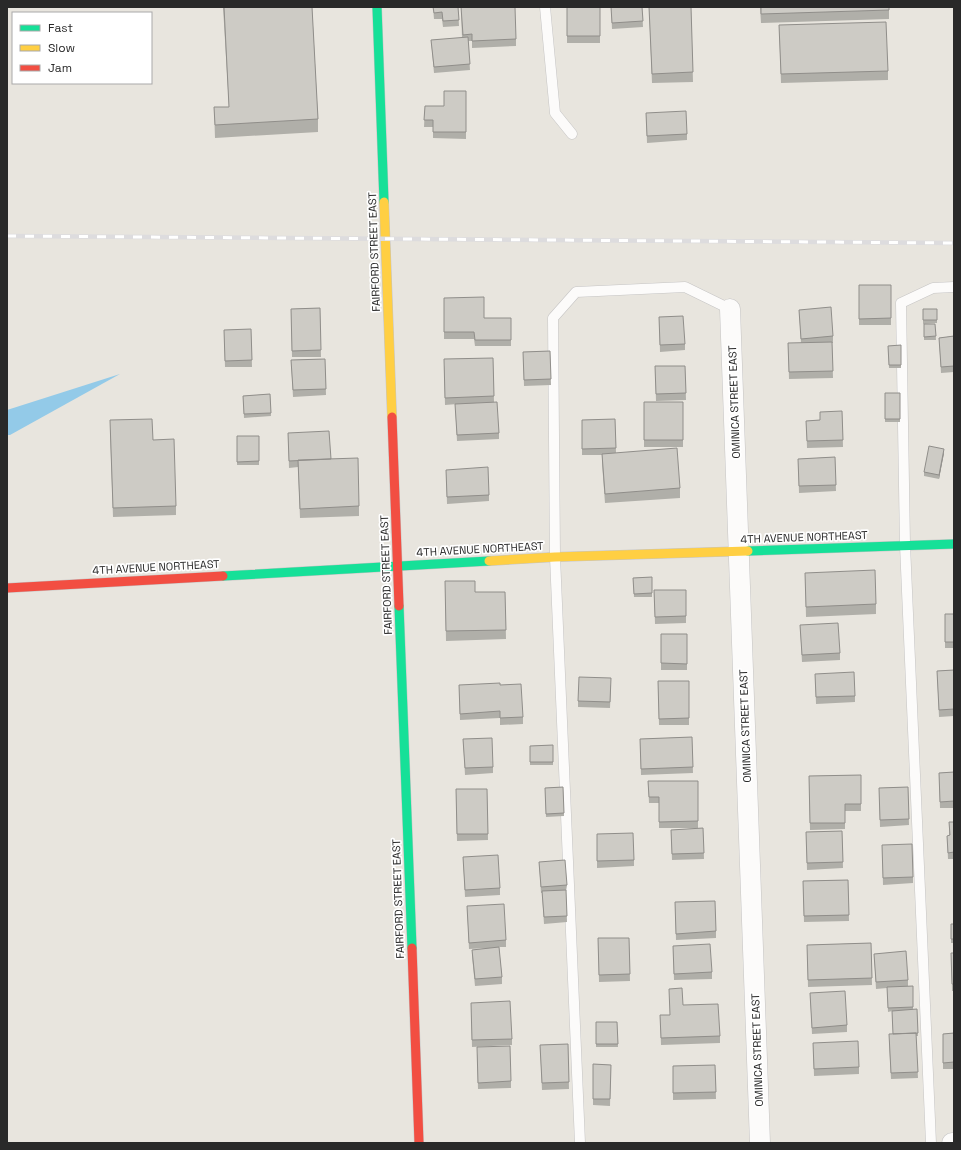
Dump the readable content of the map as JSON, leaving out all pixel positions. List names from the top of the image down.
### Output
{
  "streets": {
    "street": ["FAIRFORD STREET EAST", "OMINICA STREET EAST", "4TH AVENUE NORTHEAST"]
  },
  "crossings": [
    ["FAIRFORD STREET EAST", "4TH AVENUE NORTHEAST"],
    ["OMINICA STREET EAST", "4TH AVENUE NORTHEAST"]
  ],
  "legend": ["Fast", "Slow", "Jam"]
}
